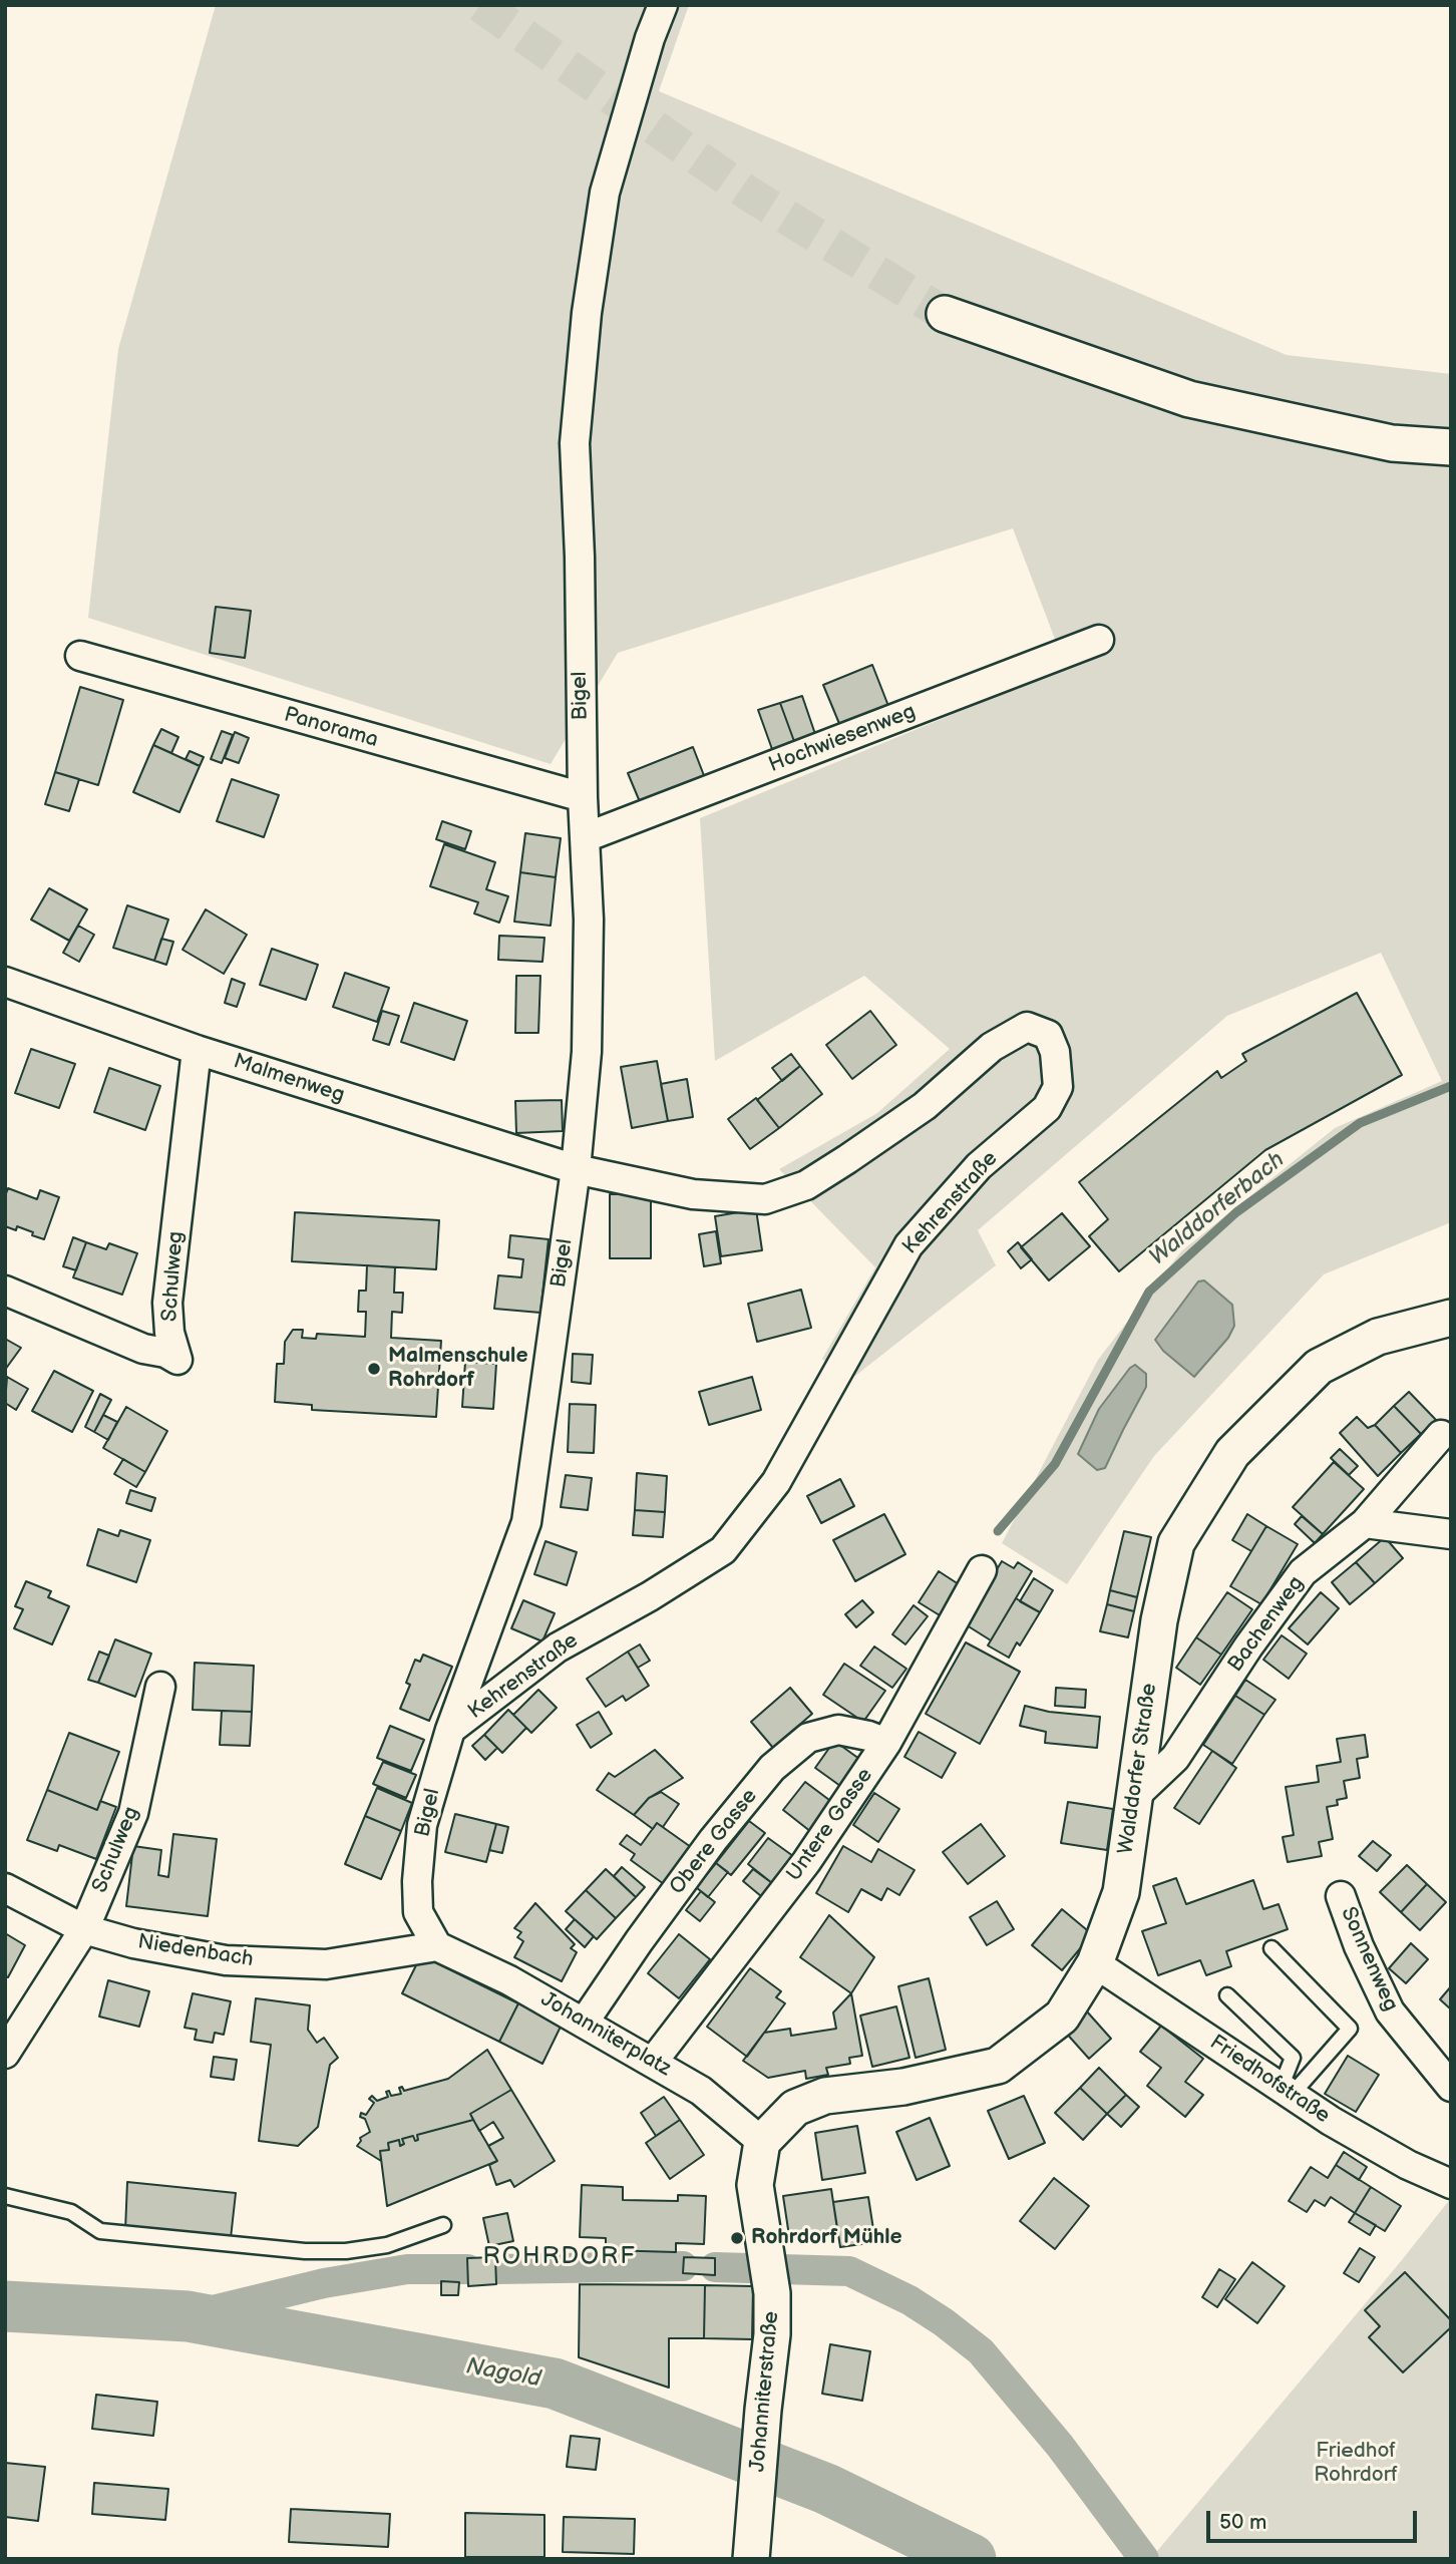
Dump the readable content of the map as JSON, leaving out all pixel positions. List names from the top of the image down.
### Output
{
  "streets": {
    "street": [
      "Bigel",
      "Panorama",
      "Hochwiesenweg",
      "Malmenweg",
      "Kehrenstraße",
      "Schulweg",
      "Bachenweg",
      "Walddorfer Straße",
      "Untere Gasse",
      "Obere Gasse",
      "Niedenbach",
      "Sonnenweg",
      "Johanniterplatz",
      "Friedhofstraße",
      "Johanniterstraße"
    ]
  },
  "crossings": [
    ["Bigel", "Panorama"],
    ["Bigel", "Hochwiesenweg"],
    ["Bigel", "Malmenweg"],
    ["Bigel", "Kehrenstraße"],
    ["Bigel", "Niedenbach"],
    ["Bigel", "Johanniterplatz"],
    ["Malmenweg", "Kehrenstraße"],
    ["Malmenweg", "Schulweg"],
    ["Schulweg", "Niedenbach"],
    ["Bachenweg", "Walddorfer Straße"],
    ["Walddorfer Straße", "Johanniterplatz"],
    ["Walddorfer Straße", "Friedhofstraße"],
    ["Walddorfer Straße", "Johanniterstraße"],
    ["Untere Gasse", "Obere Gasse"],
    ["Untere Gasse", "Johanniterplatz"],
    ["Obere Gasse", "Johanniterplatz"],
    ["Niedenbach", "Johanniterplatz"],
    ["Johanniterplatz", "Johanniterstraße"]
  ],
  "districts": ["ROHRDORF"],
  "water": ["Walddorferbach", "Nagold"],
  "parks": ["Friedhof Rohrdorf"],
  "places": ["Malmenschule Rohrdorf", "Rohrdorf Mühle"],
  "scale_bar": "50 m"
}
